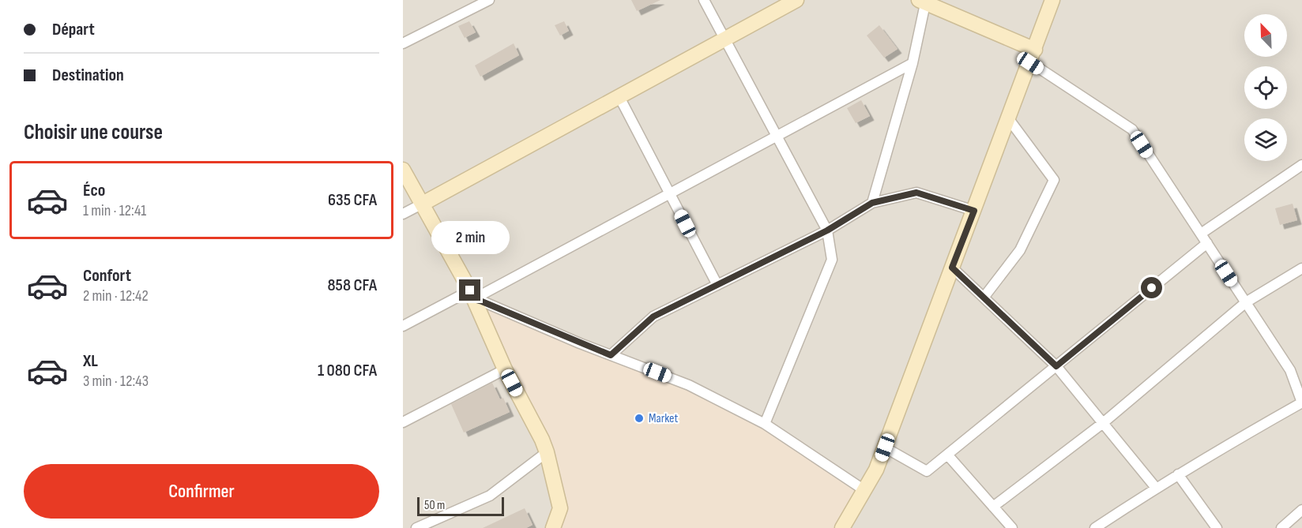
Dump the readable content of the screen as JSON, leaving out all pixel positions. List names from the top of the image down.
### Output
{
  "places": ["Market"],
  "scale_bar": "50 m",
  "north": "top left",
  "page": {
    "banner": ["Départ", "Destination"],
    "heading": "Choisir une course",
    "list": [
      {
        "name": "Éco",
        "note": "1 min · 12:41",
        "value": "635 CFA"
      },
      {
        "name": "Confort",
        "note": "2 min · 12:42",
        "value": "858 CFA"
      },
      {
        "name": "XL",
        "note": "3 min · 12:43",
        "value": "1 080 CFA"
      }
    ],
    "bubble": "2 min",
    "buttons": "Confirmer",
    "scale": "50 m"
  }
}
